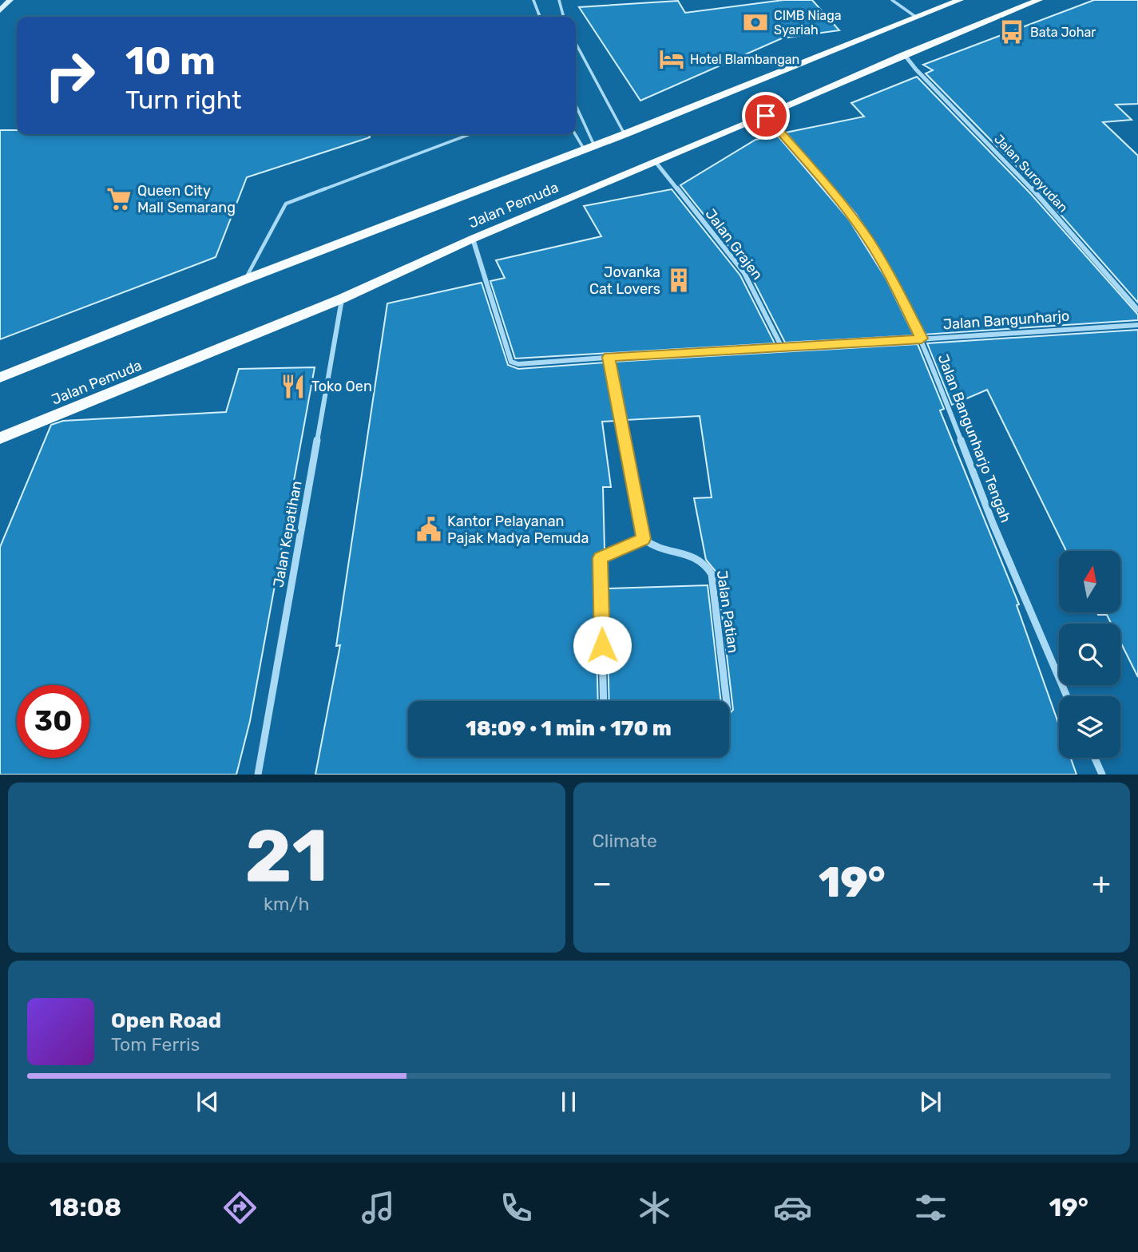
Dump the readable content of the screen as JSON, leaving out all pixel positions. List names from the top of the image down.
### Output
{
  "streets": {
    "main road": ["Jalan Pemuda"],
    "street": [
      "Jalan Suroyudan",
      "Jalan Grajen",
      "Jalan Bangunharjo",
      "Jalan Bangunharjo Tengah",
      "Jalan Kepatihan",
      "Jalan Patian"
    ]
  },
  "crossings": [
    ["Jalan Suroyudan", "Jalan Pemuda"],
    ["Jalan Pemuda", "Jalan Grajen"],
    ["Jalan Pemuda", "Jalan Bangunharjo Tengah"],
    ["Jalan Pemuda", "Jalan Kepatihan"],
    ["Jalan Grajen", "Jalan Bangunharjo"],
    ["Jalan Bangunharjo", "Jalan Bangunharjo Tengah"]
  ],
  "places": {
    "bank": ["CIMB Niaga Syariah"],
    "bus stop": ["Bata Johar"],
    "hotel": ["Hotel Blambangan"],
    "supermarket": ["Queen City Mall Semarang"],
    "building": ["Jovanka Cat Lovers"],
    "restaurant": ["Toko Oen"],
    "public building": ["Kantor Pelayanan Pajak Madya Pemuda"]
  },
  "north": "top",
  "page": {
    "turn": ["10 m", "Turn right"],
    "limit": "30",
    "trip": "18:09 · 1 min · 170 m",
    "tile": [
      ["21", "km/h"],
      "Climate"
    ],
    "heat": ["−", "19°", "+"],
    "song": ["Open Road", "Tom Ferris"],
    "tabs": ["18:08", "19°"]
  }
}
